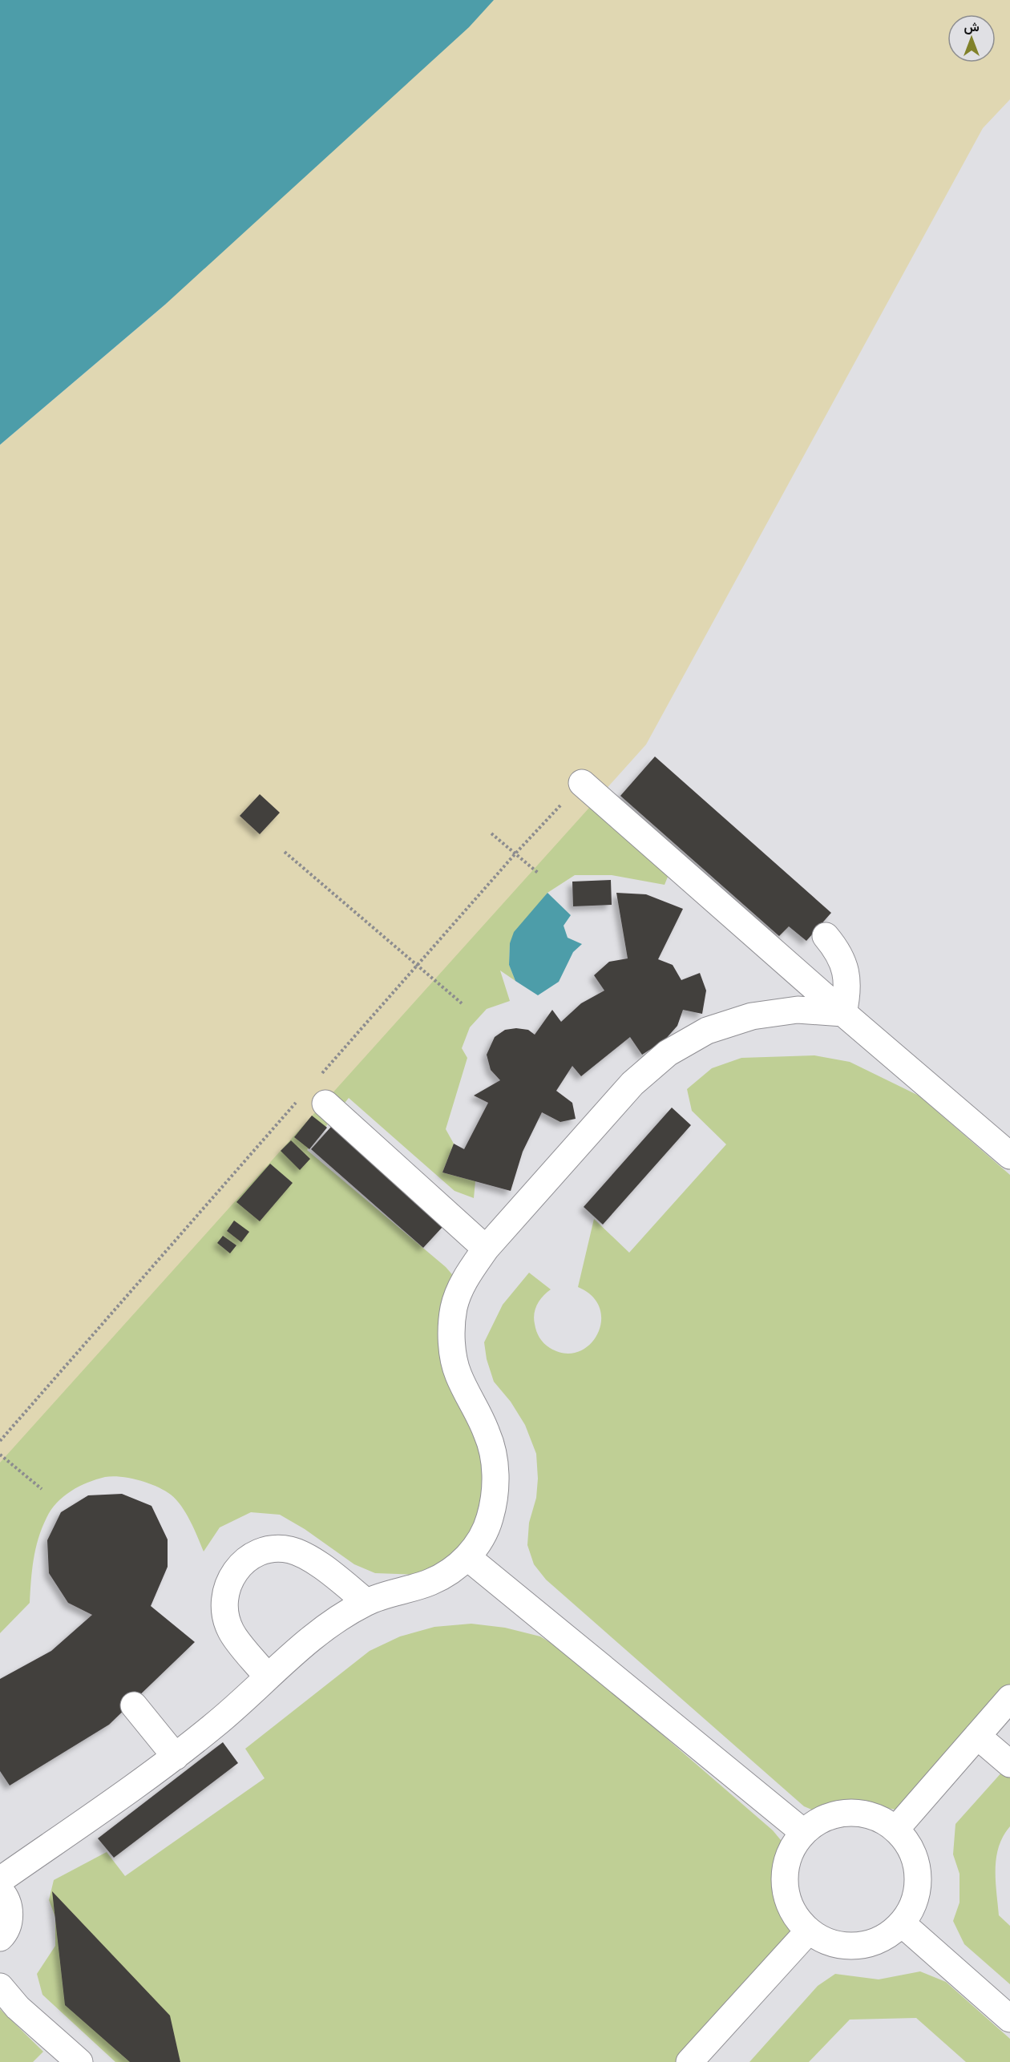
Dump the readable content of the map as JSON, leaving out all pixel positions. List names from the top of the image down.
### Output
{
  "north": "top"
}
